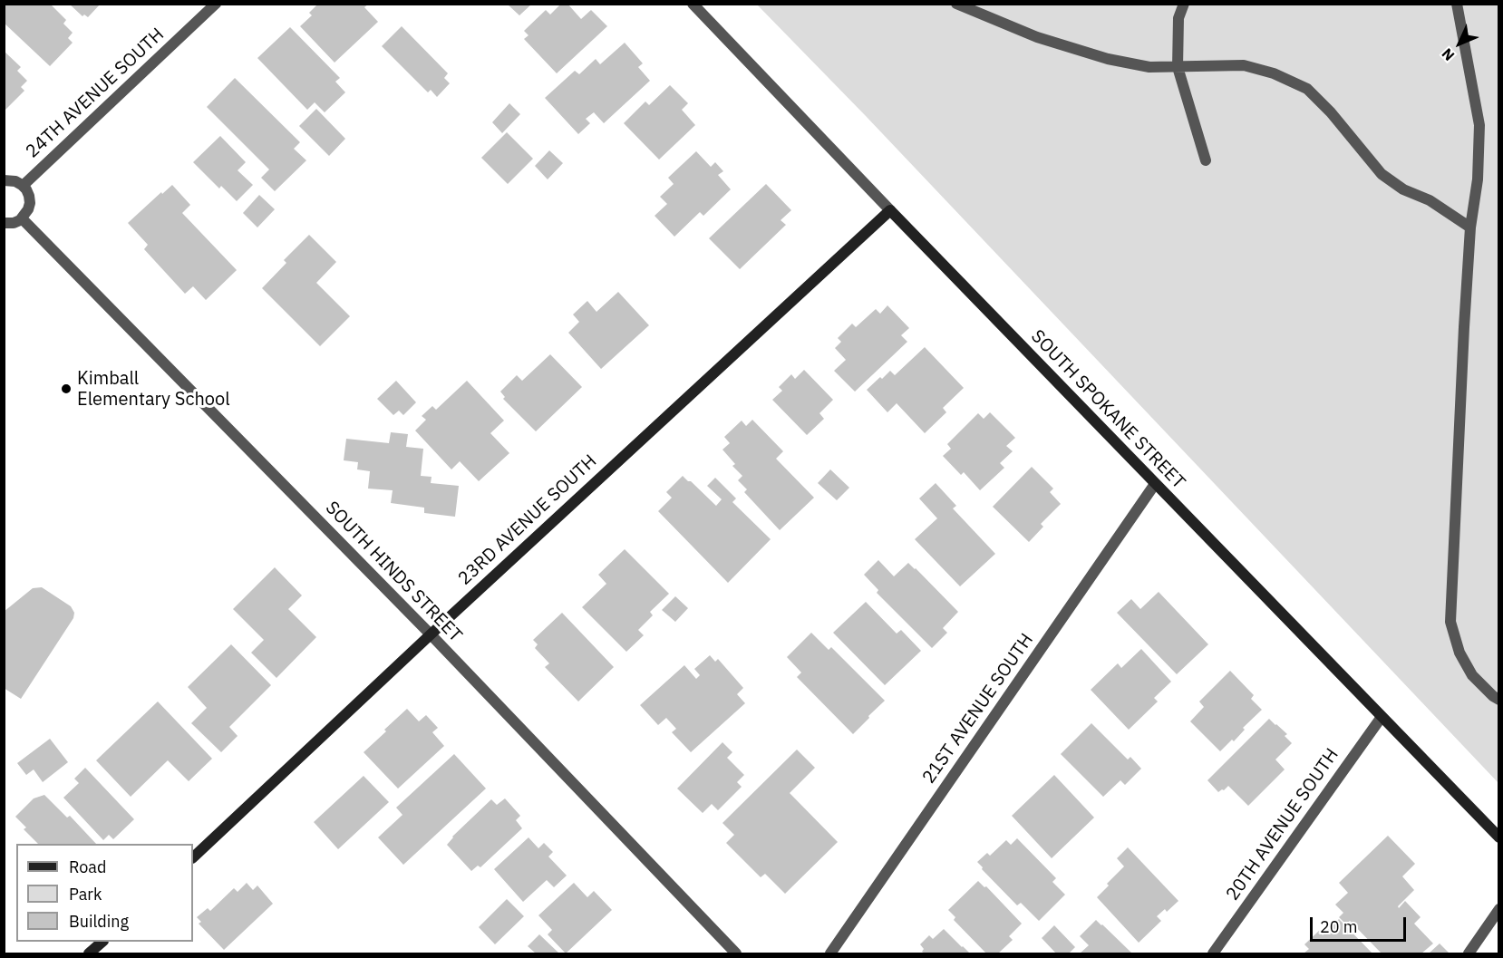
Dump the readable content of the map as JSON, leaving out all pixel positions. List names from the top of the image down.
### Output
{
  "streets": {
    "street": [
      "24TH AVENUE SOUTH",
      "SOUTH SPOKANE STREET",
      "23RD AVENUE SOUTH",
      "SOUTH HINDS STREET",
      "21ST AVENUE SOUTH",
      "20TH AVENUE SOUTH"
    ]
  },
  "crossings": [
    ["SOUTH SPOKANE STREET", "23RD AVENUE SOUTH"],
    ["SOUTH SPOKANE STREET", "21ST AVENUE SOUTH"],
    ["SOUTH SPOKANE STREET", "20TH AVENUE SOUTH"],
    ["23RD AVENUE SOUTH", "SOUTH HINDS STREET"]
  ],
  "places": ["Kimball Elementary School"],
  "legend": ["Road", "Park", "Building"],
  "scale_bar": "20 m",
  "north": "bottom left"
}
